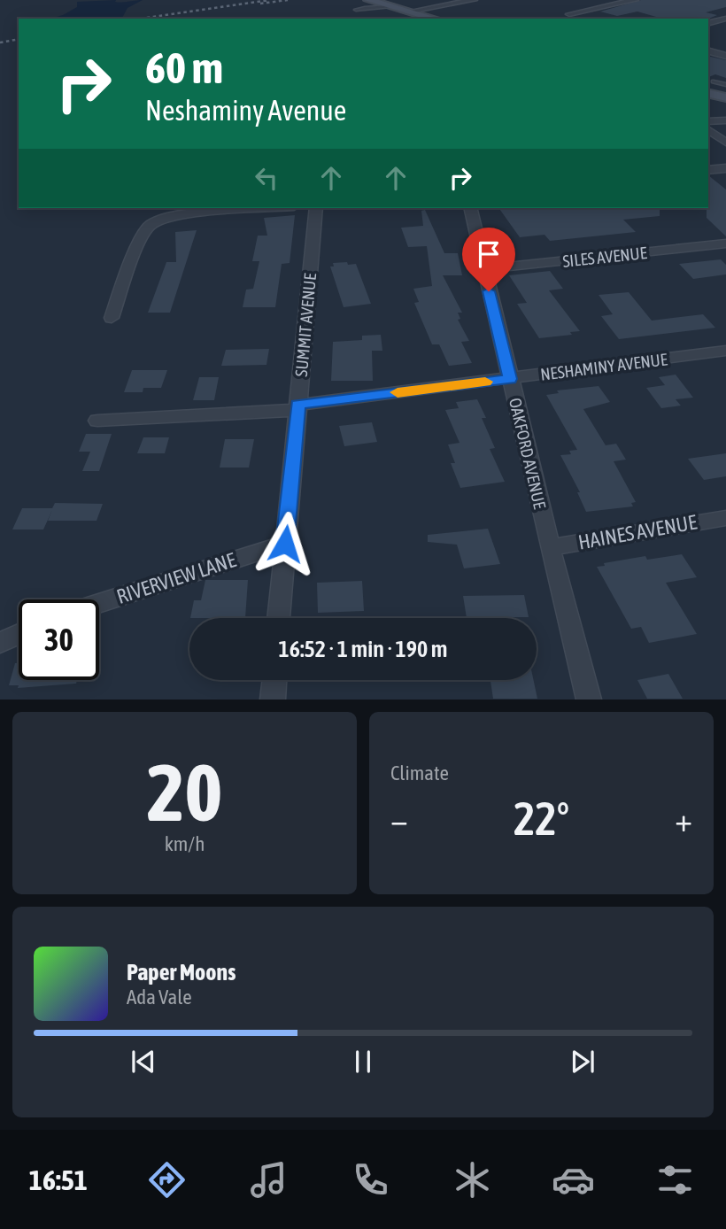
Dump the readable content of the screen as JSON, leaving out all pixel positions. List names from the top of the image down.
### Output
{
  "streets": {
    "street": [
      "SILES AVENUE",
      "SUMMIT AVENUE",
      "NESHAMINY AVENUE",
      "OAKFORD AVENUE",
      "HAINES AVENUE",
      "RIVERVIEW LANE"
    ]
  },
  "crossings": [
    ["SILES AVENUE", "OAKFORD AVENUE"],
    ["SUMMIT AVENUE", "NESHAMINY AVENUE"],
    ["SUMMIT AVENUE", "RIVERVIEW LANE"],
    ["NESHAMINY AVENUE", "OAKFORD AVENUE"],
    ["OAKFORD AVENUE", "HAINES AVENUE"]
  ],
  "page": {
    "turn": ["60 m", "Neshaminy Avenue"],
    "limit": "30",
    "trip": "16:52 · 1 min · 190 m",
    "tile": [
      ["20", "km/h"],
      "Climate"
    ],
    "heat": ["−", "22°", "+"],
    "song": ["Paper Moons", "Ada Vale"],
    "tabs": "16:51"
  }
}
